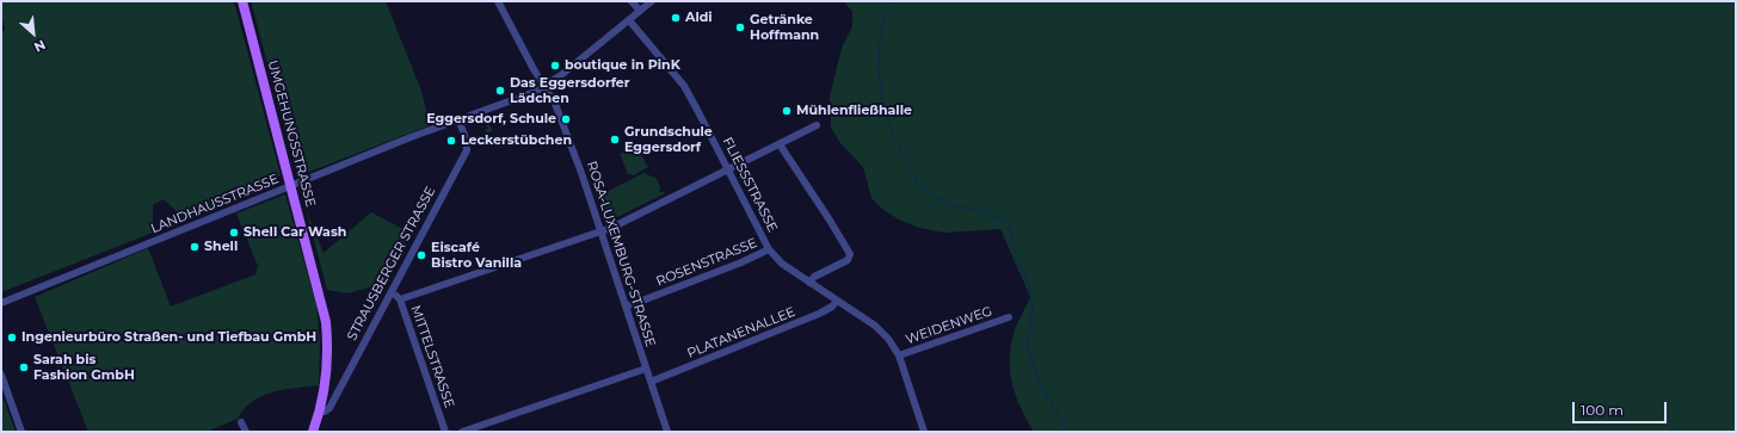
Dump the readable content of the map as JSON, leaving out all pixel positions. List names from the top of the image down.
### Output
{
  "streets": {
    "main road": ["UMGEHUNGSSTRASSE", "STRAUSBERGER STRASSE"],
    "street": [
      "FLIESSSTRASSE",
      "LANDHAUSSTRASSE",
      "ROSA-LUXEMBURG-STRASSE",
      "ROSENSTRASSE",
      "WEIDENWEG",
      "PLATANENALLEE",
      "MITTELSTRASSE"
    ]
  },
  "crossings": [
    ["UMGEHUNGSSTRASSE", "LANDHAUSSTRASSE"],
    ["UMGEHUNGSSTRASSE", "STRAUSBERGER STRASSE"],
    ["FLIESSSTRASSE", "LANDHAUSSTRASSE"],
    ["FLIESSSTRASSE", "ROSENSTRASSE"],
    ["FLIESSSTRASSE", "WEIDENWEG"],
    ["FLIESSSTRASSE", "PLATANENALLEE"],
    ["LANDHAUSSTRASSE", "ROSA-LUXEMBURG-STRASSE"],
    ["LANDHAUSSTRASSE", "STRAUSBERGER STRASSE"],
    ["ROSA-LUXEMBURG-STRASSE", "ROSENSTRASSE"],
    ["ROSA-LUXEMBURG-STRASSE", "PLATANENALLEE"],
    ["STRAUSBERGER STRASSE", "MITTELSTRASSE"]
  ],
  "places": [
    "Aldi",
    "Getränke Hoffmann",
    "boutique in PinK",
    "Das Eggersdorfer Lädchen",
    "Mühlenfließhalle",
    "Eggersdorf, Schule",
    "Grundschule Eggersdorf",
    "Leckerstübchen",
    "Shell Car Wash",
    "Shell",
    "Eiscafé Bistro Vanilla",
    "Ingenieurbüro Straßen- und Tiefbau GmbH",
    "Sarah bis Fashion GmbH"
  ],
  "scale_bar": "100 m",
  "north": "bottom right"
}
